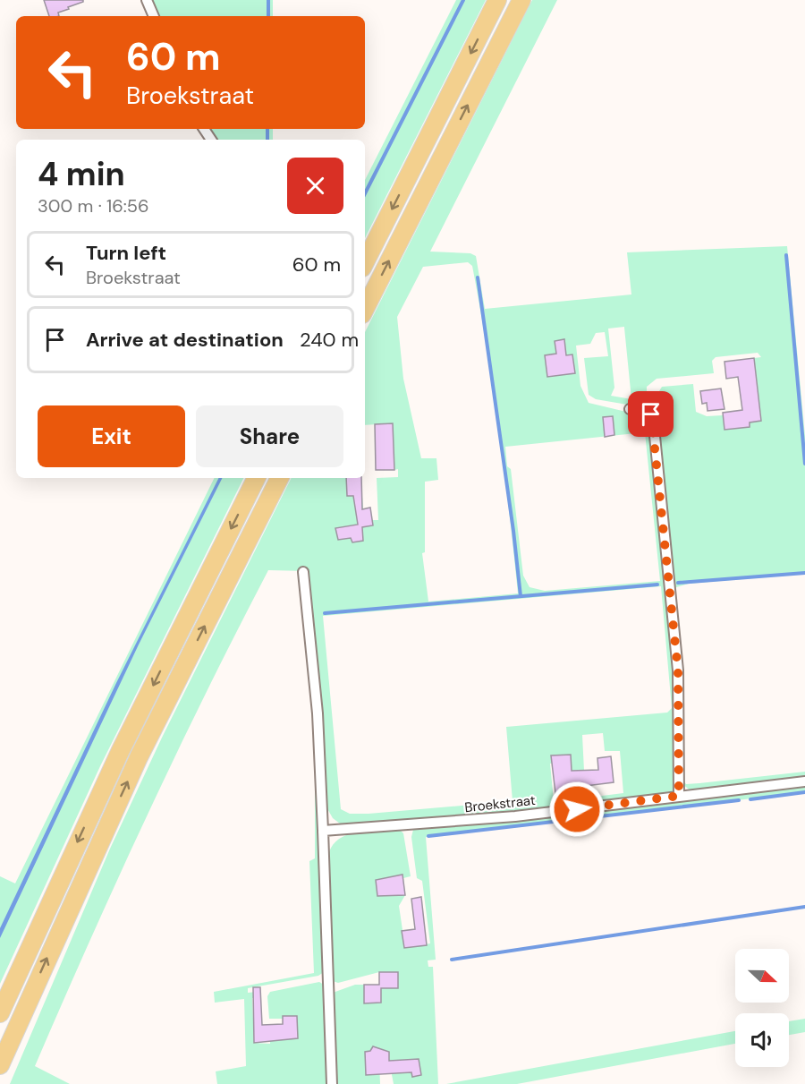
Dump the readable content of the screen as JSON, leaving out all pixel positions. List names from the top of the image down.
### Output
{
  "streets": {
    "street": ["Broekstraat"]
  },
  "north": "right",
  "page": {
    "turn": ["60 m", "Broekstraat"],
    "heading": ["4 min", "300 m · 16:56"],
    "list": [
      {
        "name": "Turn left",
        "note": "Broekstraat",
        "value": "60 m"
      },
      {
        "name": "Arrive at destination",
        "value": "240 m"
      }
    ],
    "buttons": ["Exit", "Share"]
  }
}
